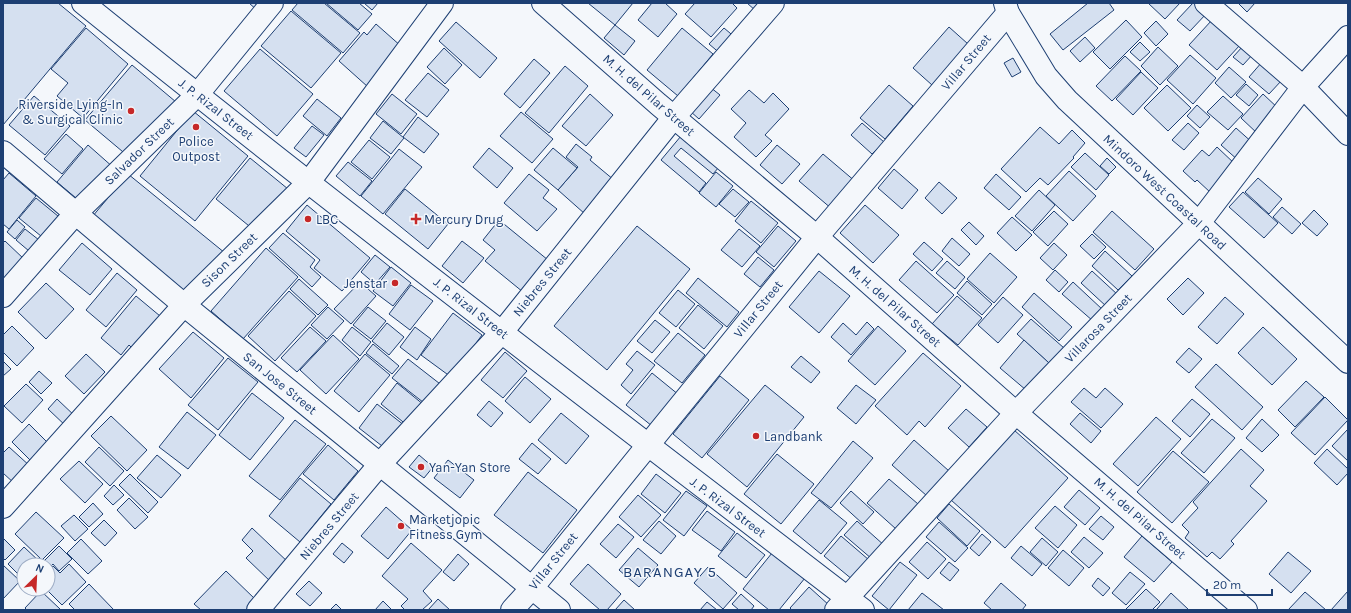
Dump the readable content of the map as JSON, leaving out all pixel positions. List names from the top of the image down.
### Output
{
  "streets": {
    "street": [
      "Villar Street",
      "M. H. del Pilar Street",
      "J. P. Rizal Street",
      "Salvador Street",
      "Mindoro West Coastal Road",
      "Sison Street",
      "Niebres Street",
      "Villarosa Street",
      "San Jose Street"
    ]
  },
  "crossings": [
    ["Villar Street", "M. H. del Pilar Street"],
    ["Villar Street", "J. P. Rizal Street"],
    ["Villar Street", "Mindoro West Coastal Road"],
    ["Villar Street", "San Jose Street"],
    ["M. H. del Pilar Street", "Niebres Street"],
    ["M. H. del Pilar Street", "Villarosa Street"],
    ["J. P. Rizal Street", "Salvador Street"],
    ["J. P. Rizal Street", "Sison Street"],
    ["J. P. Rizal Street", "Niebres Street"],
    ["J. P. Rizal Street", "Villarosa Street"],
    ["Salvador Street", "San Jose Street"],
    ["Mindoro West Coastal Road", "Villarosa Street"],
    ["Sison Street", "San Jose Street"],
    ["Niebres Street", "San Jose Street"]
  ],
  "districts": ["BARANGAY 5"],
  "places": {
    "other": [
      "Riverside Lying-In & Surgical Clinic",
      "Police Outpost",
      "LBC",
      "Jenstar",
      "Landbank",
      "Yan-Yan Store",
      "Marketjopic Fitness Gym"
    ],
    "health": ["Mercury Drug"]
  },
  "scale_bar": "20 m",
  "north": "top right"
}
